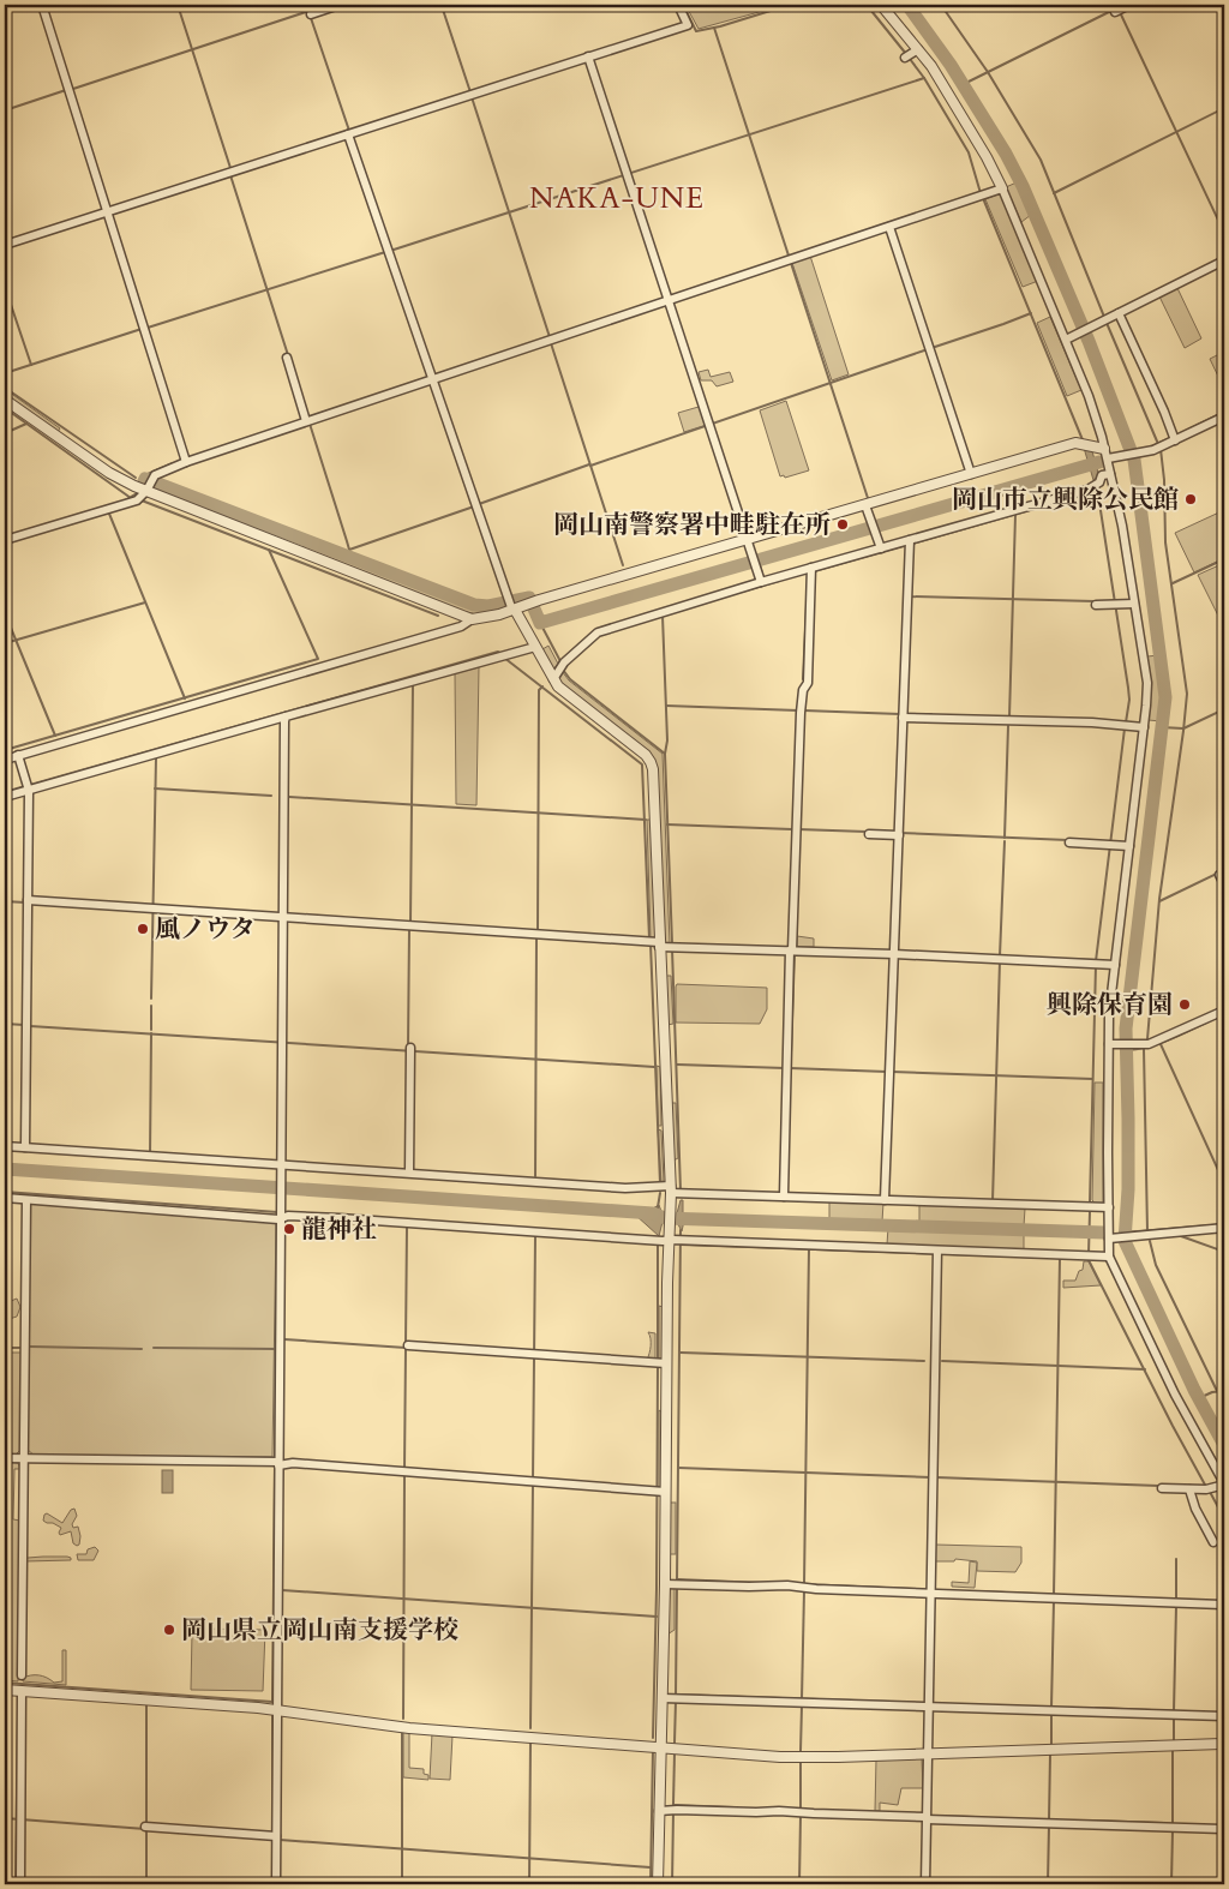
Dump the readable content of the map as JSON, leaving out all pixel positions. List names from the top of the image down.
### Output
{
  "districts": ["NAKA-UNE"],
  "places": [
    "岡山市立興除公民館",
    "岡山南警察署中畦駐在所",
    "風ノウタ",
    "興除保育園",
    "龍神社",
    "岡山県立岡山南支援学校"
  ]
}
